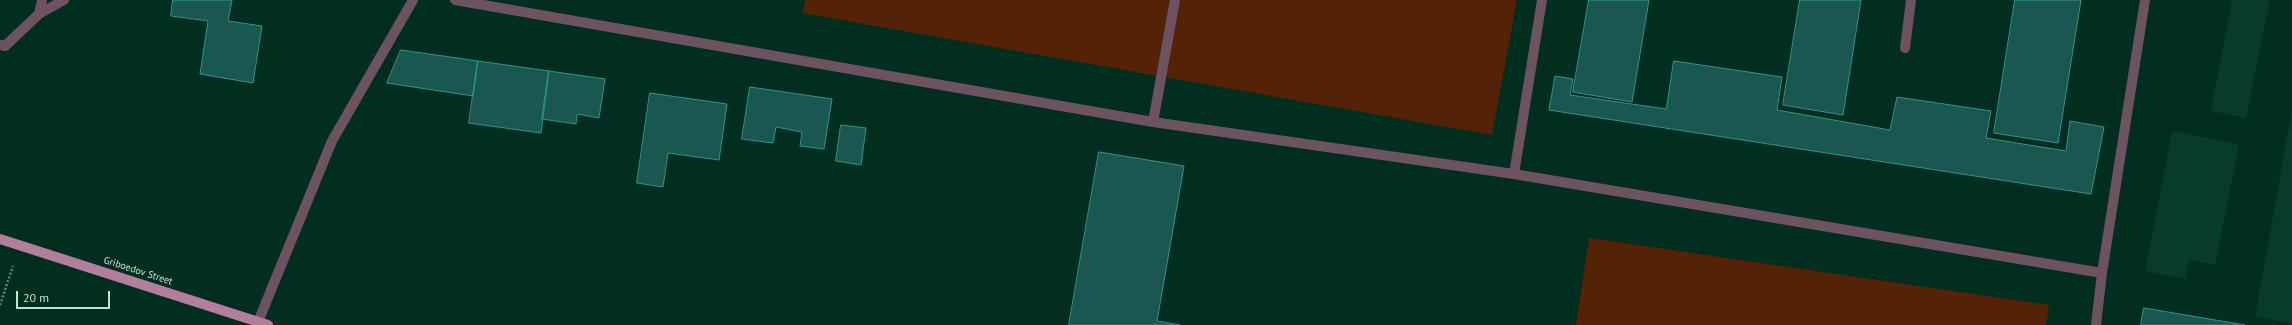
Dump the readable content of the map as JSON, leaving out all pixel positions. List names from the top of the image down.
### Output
{
  "streets": {
    "main road": ["Griboedov Street"]
  },
  "scale_bar": "20 m"
}
